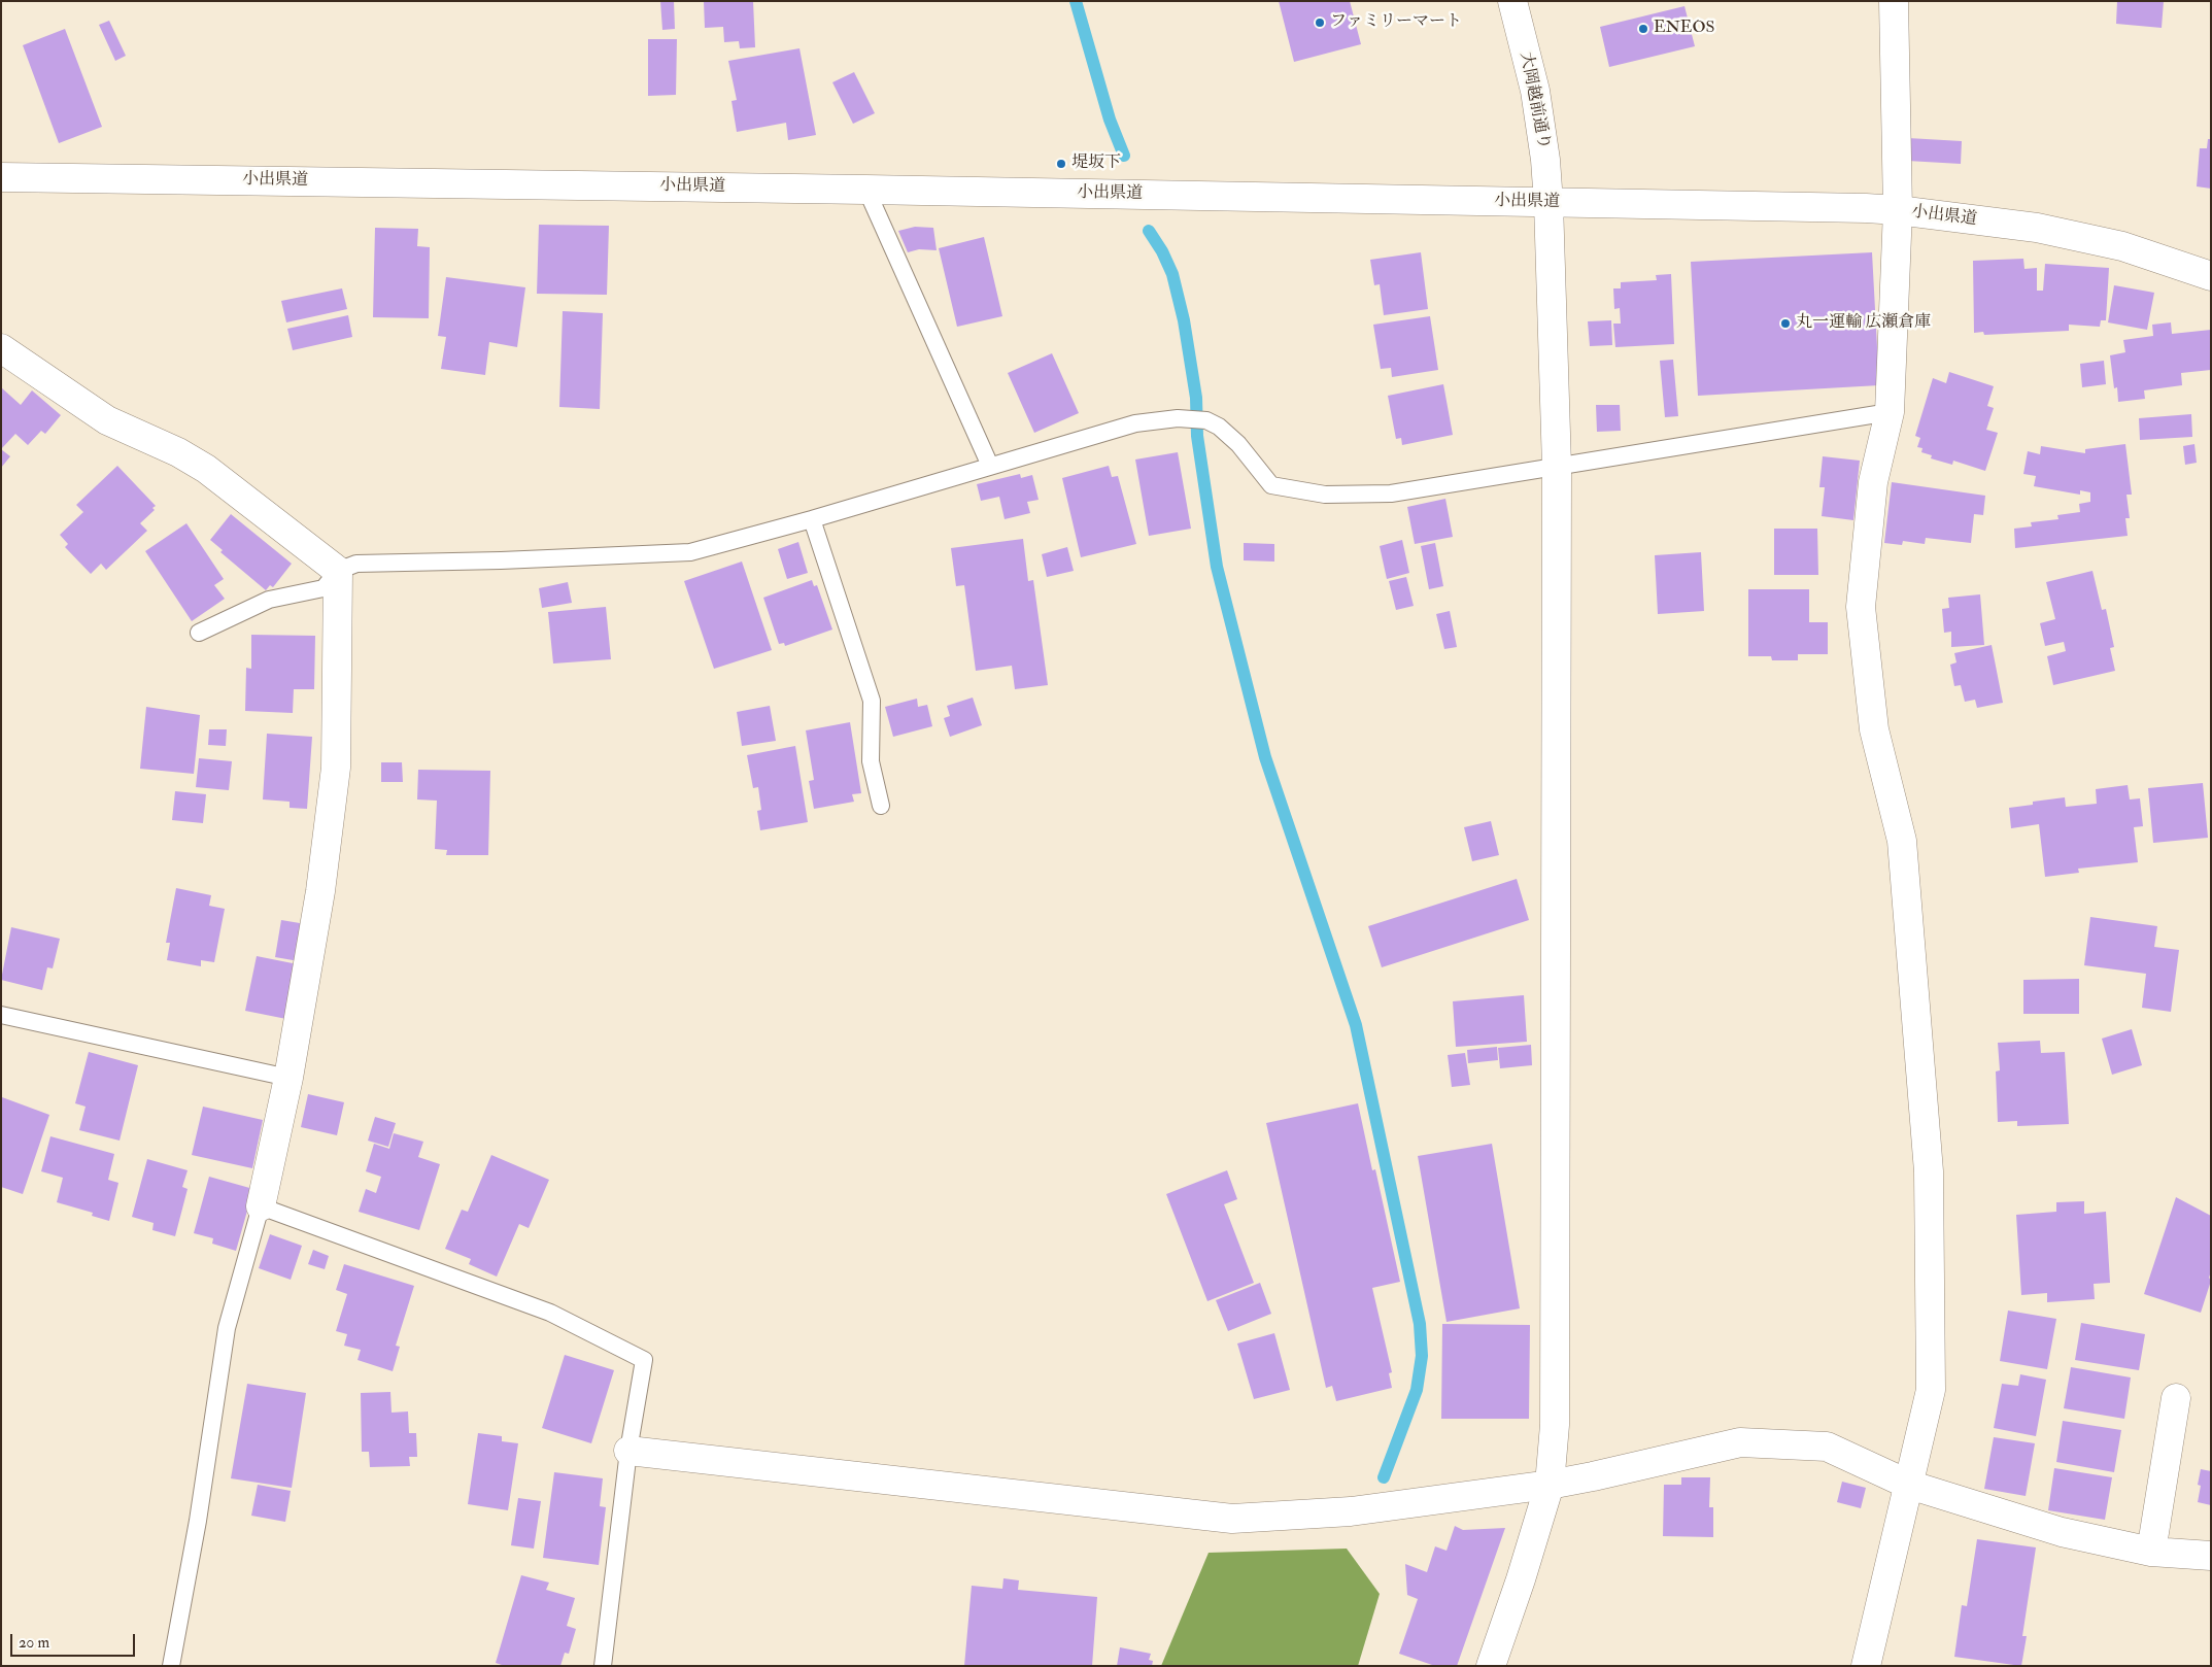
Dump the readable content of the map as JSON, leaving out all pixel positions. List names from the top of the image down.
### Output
{
  "streets": {
    "street": ["大岡越前通り", "小出県道"]
  },
  "crossings": [
    ["大岡越前通り", "小出県道"]
  ],
  "places": [
    "ファミリーマート",
    "ENEOS",
    "堤坂下",
    "丸一運輸 広瀬倉庫"
  ],
  "scale_bar": "20 m"
}
